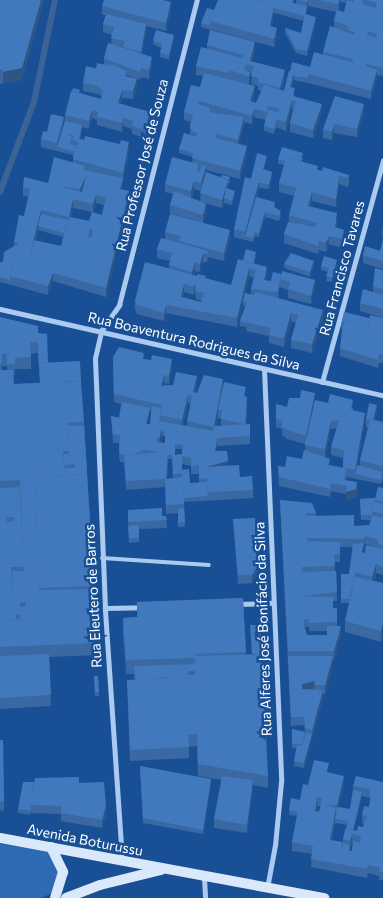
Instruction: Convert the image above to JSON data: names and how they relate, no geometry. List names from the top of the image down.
{
  "streets": {
    "main road": ["Avenida Boturussu"],
    "street": [
      "Rua Professor José de Souza",
      "Rua Francisco Tavares",
      "Rua Boaventura Rodrigues da Silva",
      "Rua Eleutero de Barros",
      "Rua Alferes José Bonifácio da Silva"
    ]
  },
  "crossings": [
    ["Rua Professor José de Souza", "Rua Boaventura Rodrigues da Silva"],
    ["Rua Professor José de Souza", "Rua Eleutero de Barros"],
    ["Rua Francisco Tavares", "Rua Boaventura Rodrigues da Silva"],
    ["Rua Boaventura Rodrigues da Silva", "Rua Eleutero de Barros"],
    ["Rua Boaventura Rodrigues da Silva", "Rua Alferes José Bonifácio da Silva"],
    ["Rua Eleutero de Barros", "Avenida Boturussu"],
    ["Rua Alferes José Bonifácio da Silva", "Avenida Boturussu"]
  ]
}
